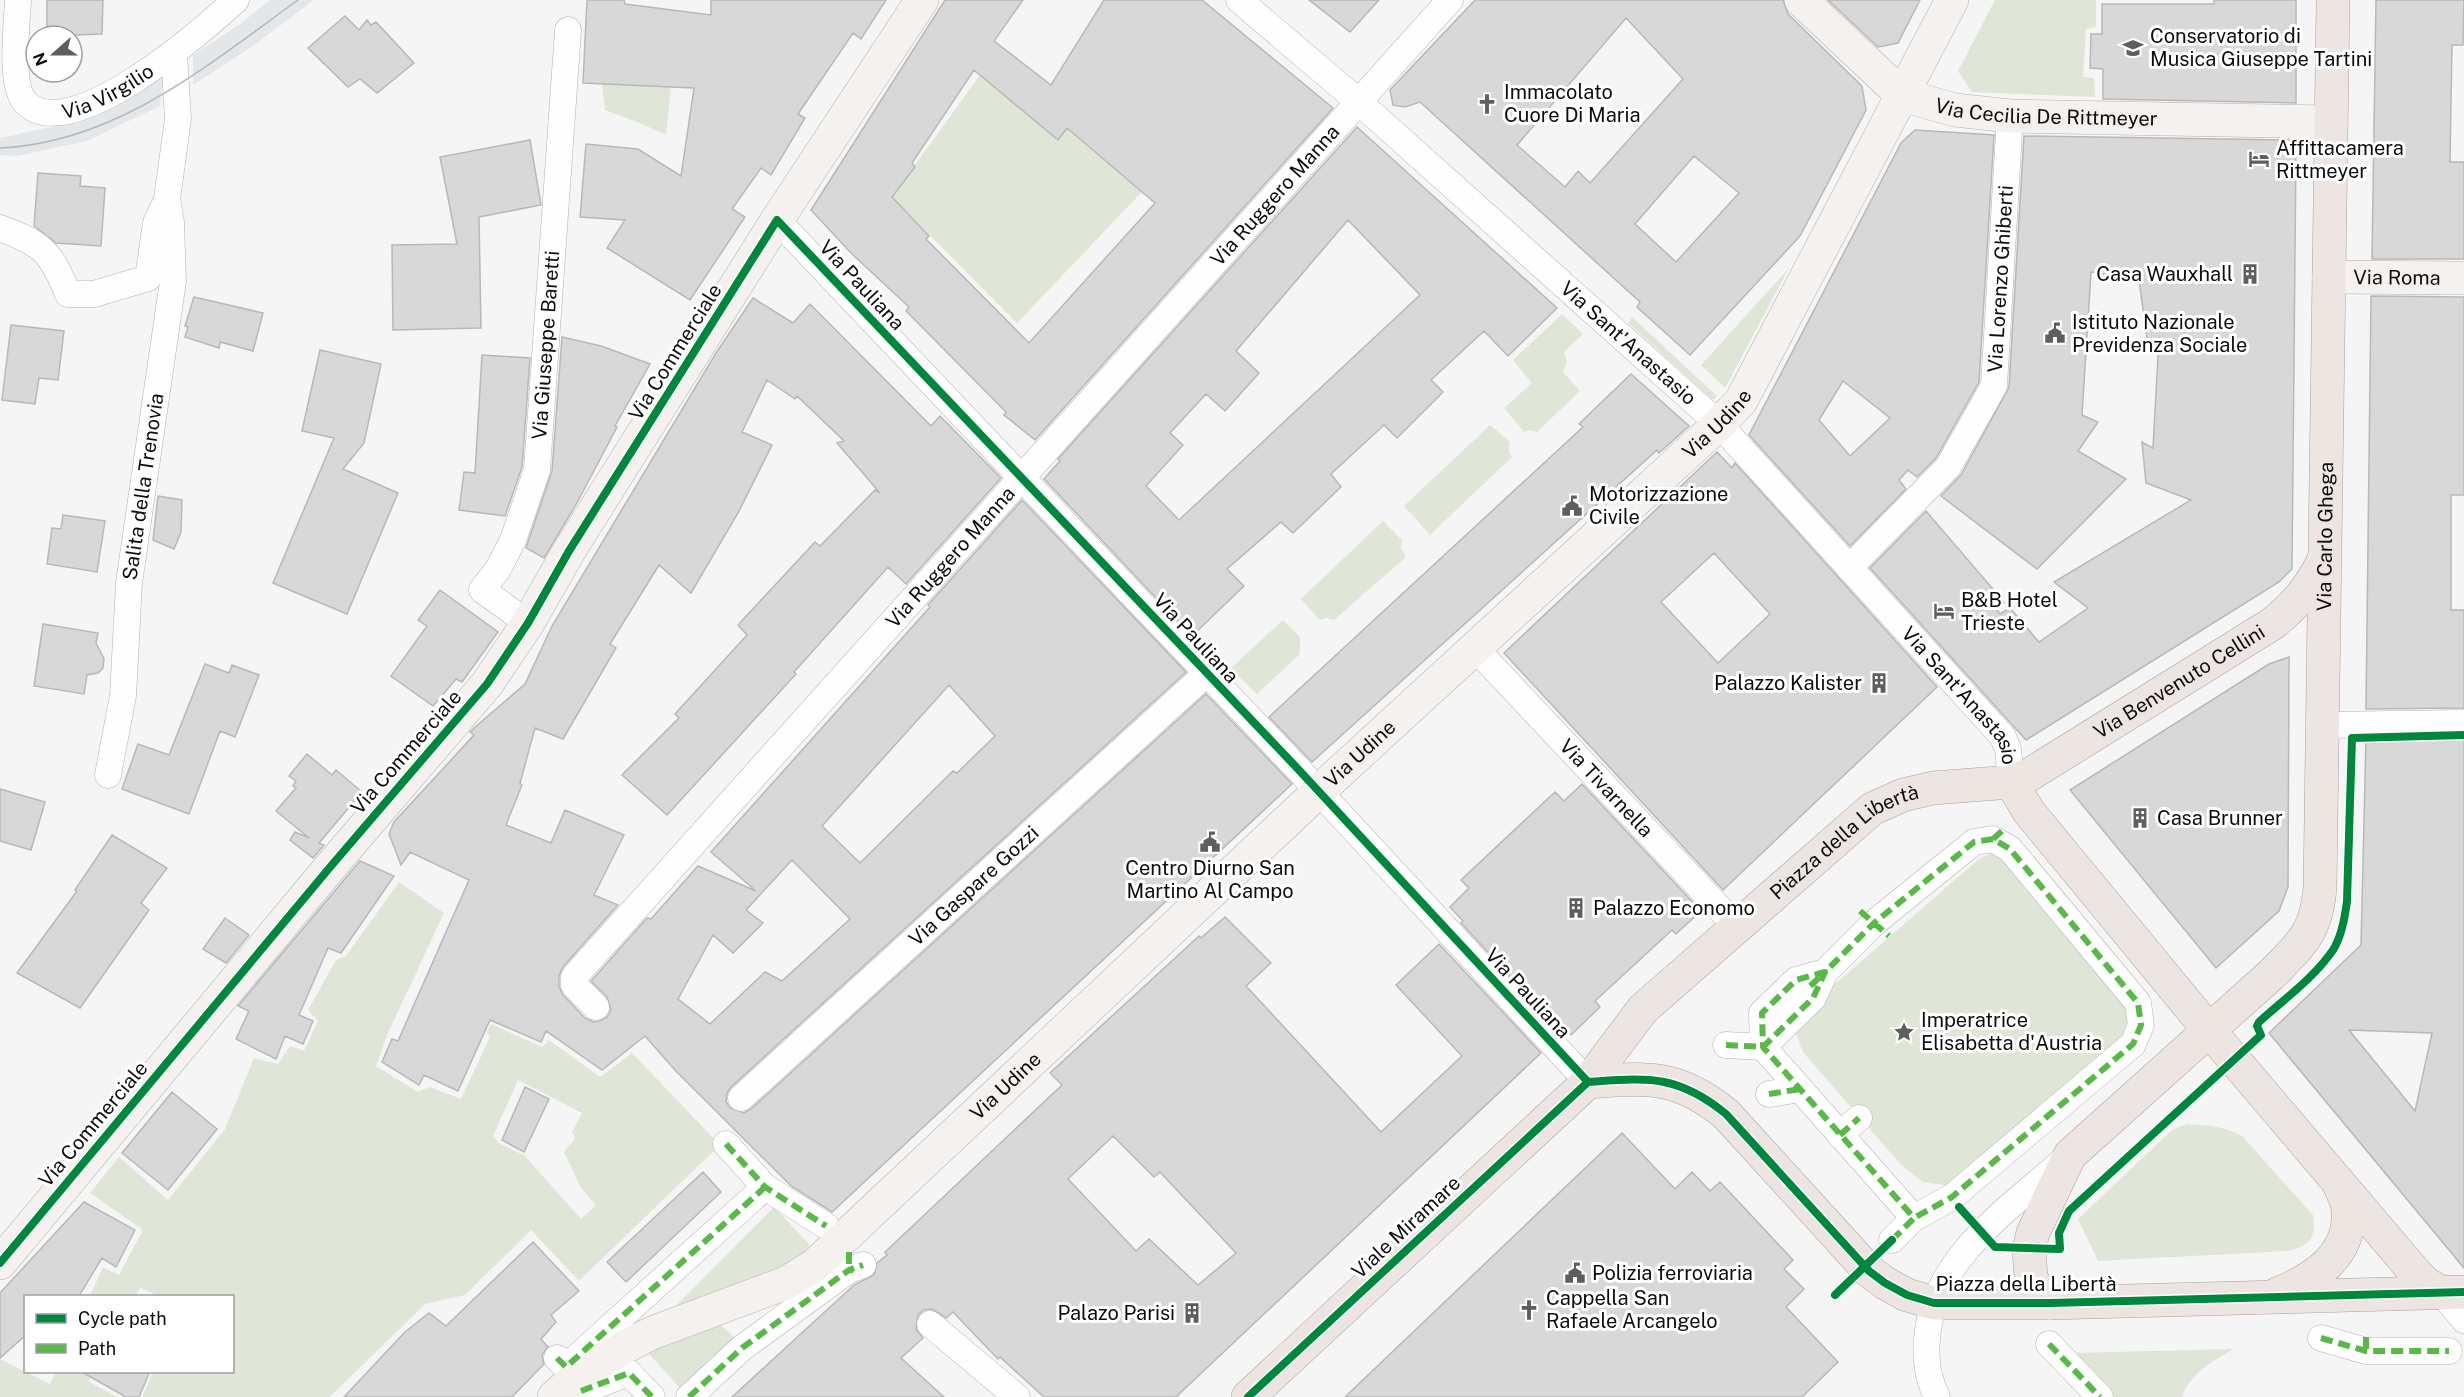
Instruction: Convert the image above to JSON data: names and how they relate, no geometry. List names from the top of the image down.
{
  "streets": {
    "main road": [
      "Via Cecilia De Rittmeyer",
      "Via Roma",
      "Via Commerciale",
      "Via Udine",
      "Via Carlo Ghega",
      "Via Benvenuto Cellini",
      "Piazza della Libertà",
      "Viale Miramare"
    ],
    "street": [
      "Via Virgilio",
      "Via Ruggero Manna",
      "Via Lorenzo Ghiberti",
      "Via Pauliana",
      "Via Sant'Anastasio",
      "Via Giuseppe Baretti",
      "Salita della Trenovia",
      "Via Tivarnella",
      "Via Gaspare Gozzi"
    ]
  },
  "crossings": [
    ["Via Virgilio", "Salita della Trenovia"],
    ["Via Cecilia De Rittmeyer", "Via Lorenzo Ghiberti"],
    ["Via Cecilia De Rittmeyer", "Via Udine"],
    ["Via Cecilia De Rittmeyer", "Via Carlo Ghega"],
    ["Via Ruggero Manna", "Via Pauliana"],
    ["Via Ruggero Manna", "Via Sant'Anastasio"],
    ["Via Lorenzo Ghiberti", "Via Sant'Anastasio"],
    ["Via Roma", "Via Carlo Ghega"],
    ["Via Pauliana", "Via Commerciale"],
    ["Via Pauliana", "Via Udine"],
    ["Via Pauliana", "Piazza della Libertà"],
    ["Via Pauliana", "Via Gaspare Gozzi"],
    ["Via Pauliana", "Viale Miramare"],
    ["Via Sant'Anastasio", "Via Udine"],
    ["Via Sant'Anastasio", "Via Benvenuto Cellini"],
    ["Via Sant'Anastasio", "Piazza della Libertà"],
    ["Via Giuseppe Baretti", "Via Commerciale"],
    ["Via Udine", "Via Tivarnella"],
    ["Via Carlo Ghega", "Via Benvenuto Cellini"],
    ["Via Carlo Ghega", "Piazza della Libertà"],
    ["Via Benvenuto Cellini", "Piazza della Libertà"],
    ["Via Tivarnella", "Piazza della Libertà"],
    ["Piazza della Libertà", "Viale Miramare"]
  ],
  "places": {
    "school or university": ["Conservatorio di Musica Giuseppe Tartini"],
    "church": ["Immacolato Cuore Di Maria", "Cappella San Rafaele Arcangelo"],
    "hotel": ["Affittacamera Rittmeyer", "B&B Hotel Trieste"],
    "building": [
      "Casa Wauxhall",
      "Palazzo Kalister",
      "Casa Brunner",
      "Palazzo Economo",
      "Palazo Parisi"
    ],
    "public building": [
      "Istituto Nazionale Previdenza Sociale",
      "Motorizzazione Civile",
      "Centro Diurno San Martino Al Campo",
      "Polizia ferroviaria"
    ],
    "place": ["Imperatrice Elisabetta d'Austria"]
  },
  "legend": ["Cycle path", "Path"],
  "north": "left"
}
